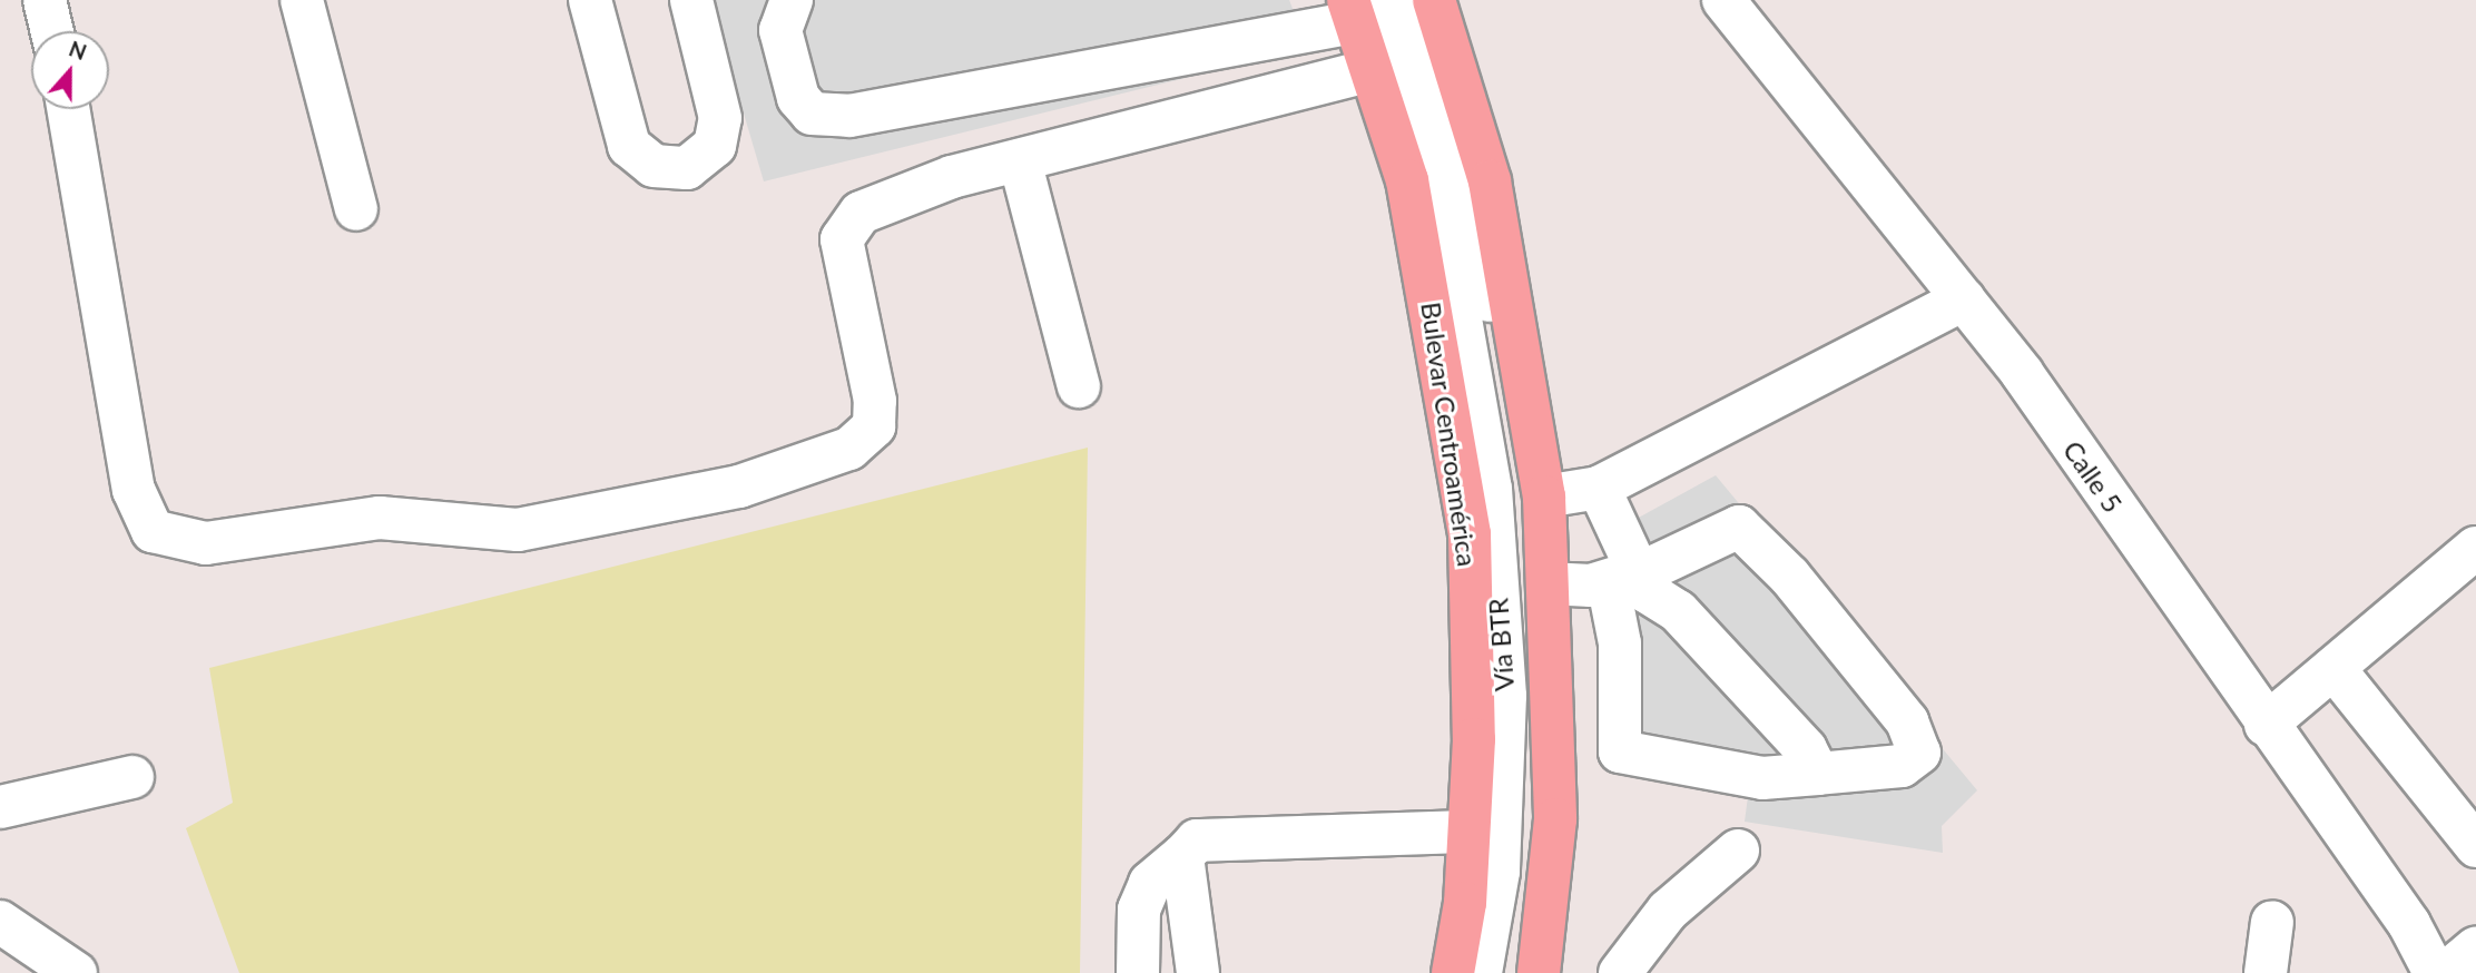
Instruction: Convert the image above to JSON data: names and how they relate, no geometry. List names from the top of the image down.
{
  "streets": {
    "main road": ["Bulevar Centroamérica"],
    "street": ["Calle 5", "Vía BTR"]
  },
  "crossings": [
    ["Bulevar Centroamérica", "Vía BTR"]
  ],
  "north": "top"
}
